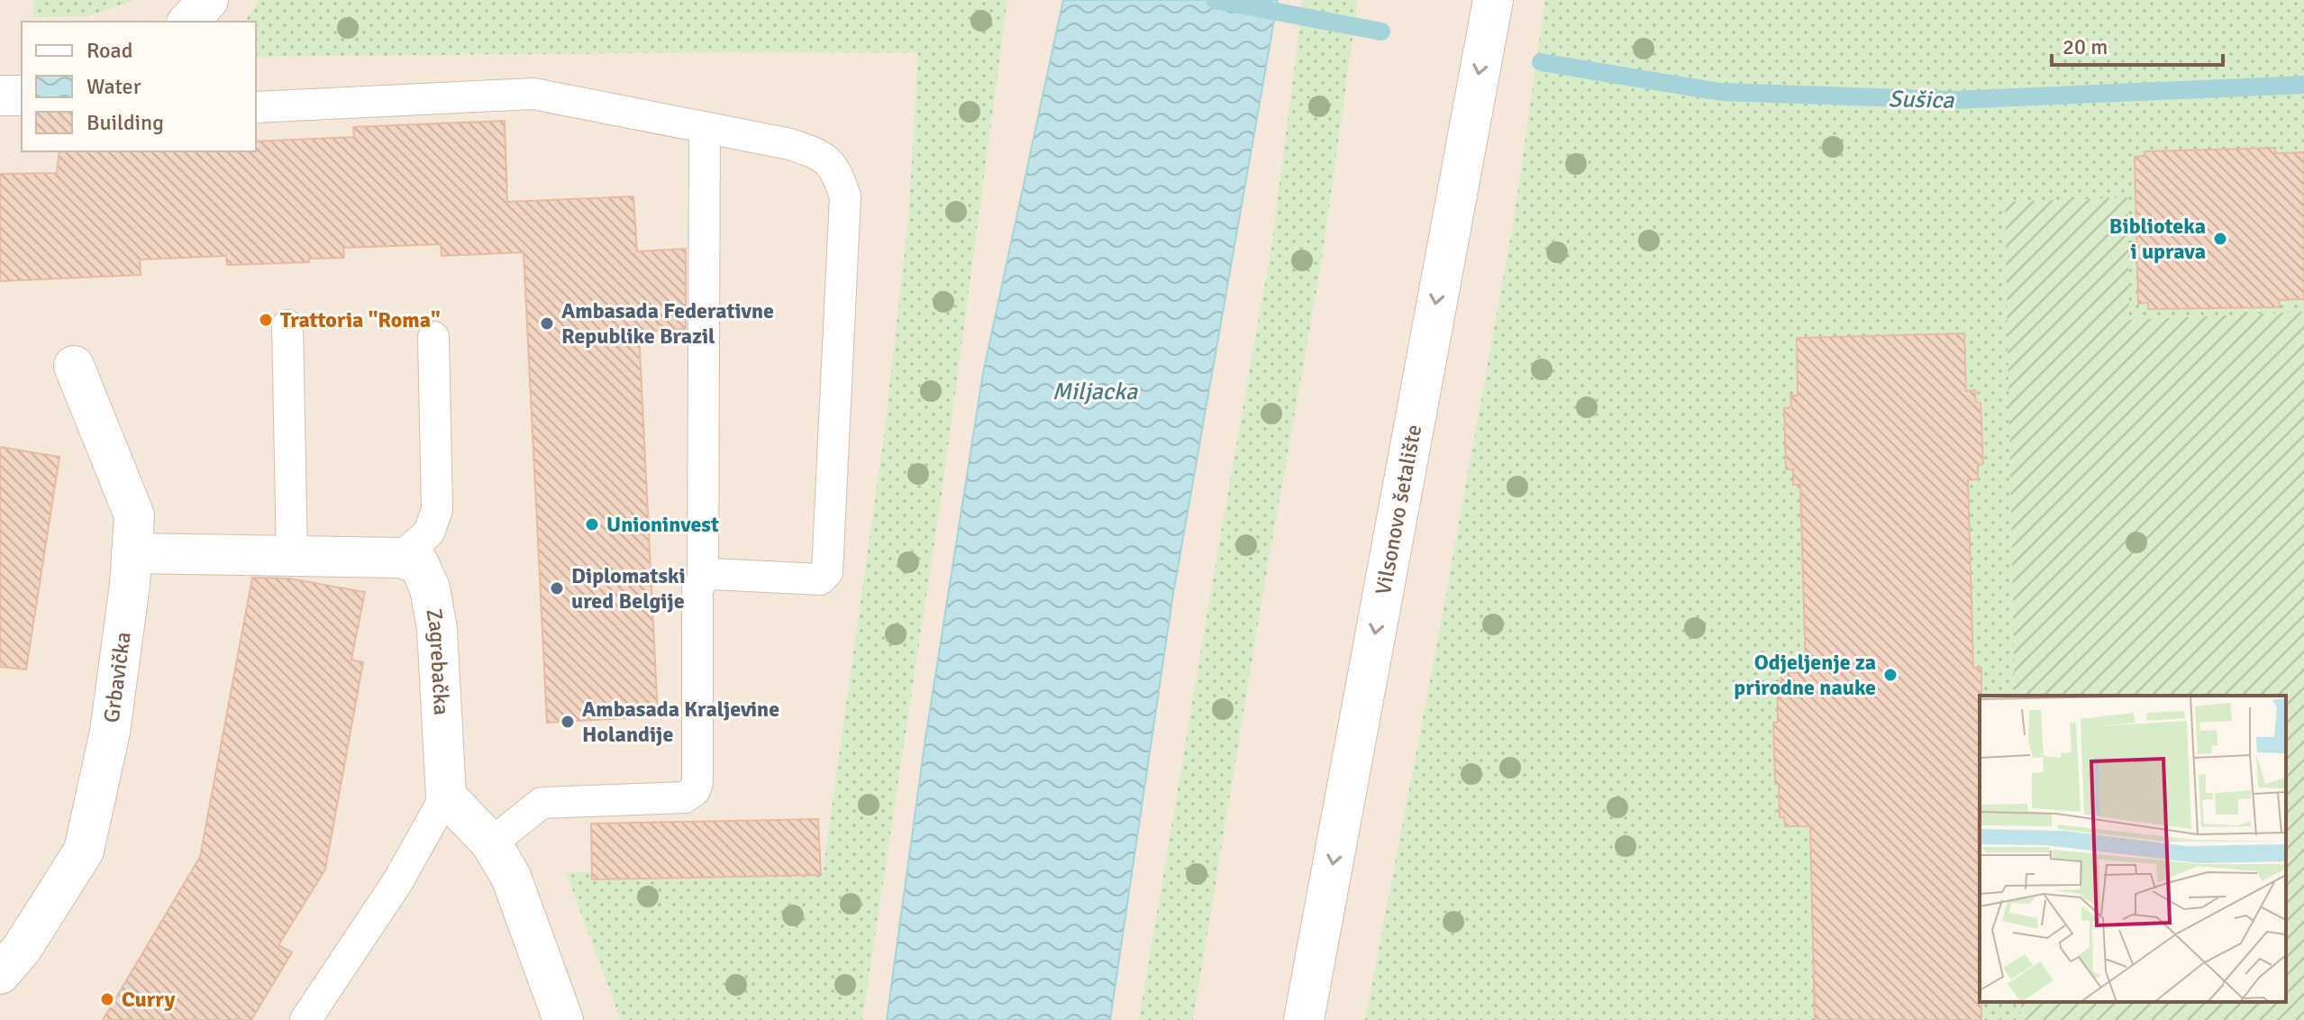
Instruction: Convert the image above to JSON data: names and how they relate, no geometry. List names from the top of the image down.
{
  "streets": {
    "street": ["Vilsonovo šetalište", "Zagrebačka", "Grbavička"]
  },
  "one_way": ["Vilsonovo šetalište"],
  "water": ["Sušica", "Miljacka"],
  "places": [
    "Biblioteka i uprava",
    "Trattoria \"Roma\"",
    "Ambasada Federativne Republike Brazil",
    "Unioninvest",
    "Diplomatski ured Belgije",
    "Odjeljenje za prirodne nauke",
    "Ambasada Kraljevine Holandije",
    "Curry"
  ],
  "legend": ["Road", "Water", "Building"],
  "scale_bar": "20 m"
}
